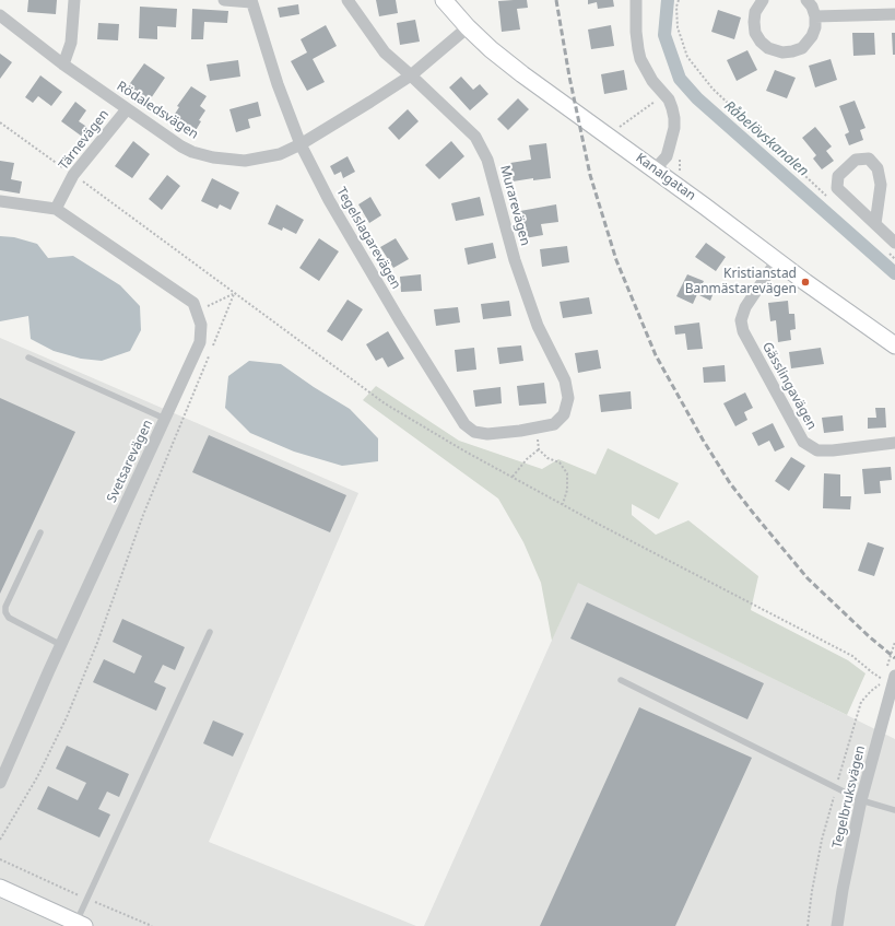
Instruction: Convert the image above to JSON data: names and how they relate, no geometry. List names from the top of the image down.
{
  "streets": {
    "street": [
      "Rödaledsvägen",
      "Tärnevägen",
      "Kanalgatan",
      "Murarevägen",
      "Tegelslagarevägen",
      "Gässlingavägen",
      "Svetsarevägen",
      "Tegelbruksvägen"
    ]
  },
  "crossings": [
    ["Rödaledsvägen", "Tärnevägen"],
    ["Rödaledsvägen", "Kanalgatan"],
    ["Rödaledsvägen", "Murarevägen"],
    ["Rödaledsvägen", "Tegelslagarevägen"],
    ["Kanalgatan", "Gässlingavägen"],
    ["Murarevägen", "Tegelslagarevägen"]
  ],
  "water": ["Råbelövskanalen"],
  "places": ["Kristianstad Banmästarevägen"]
}
